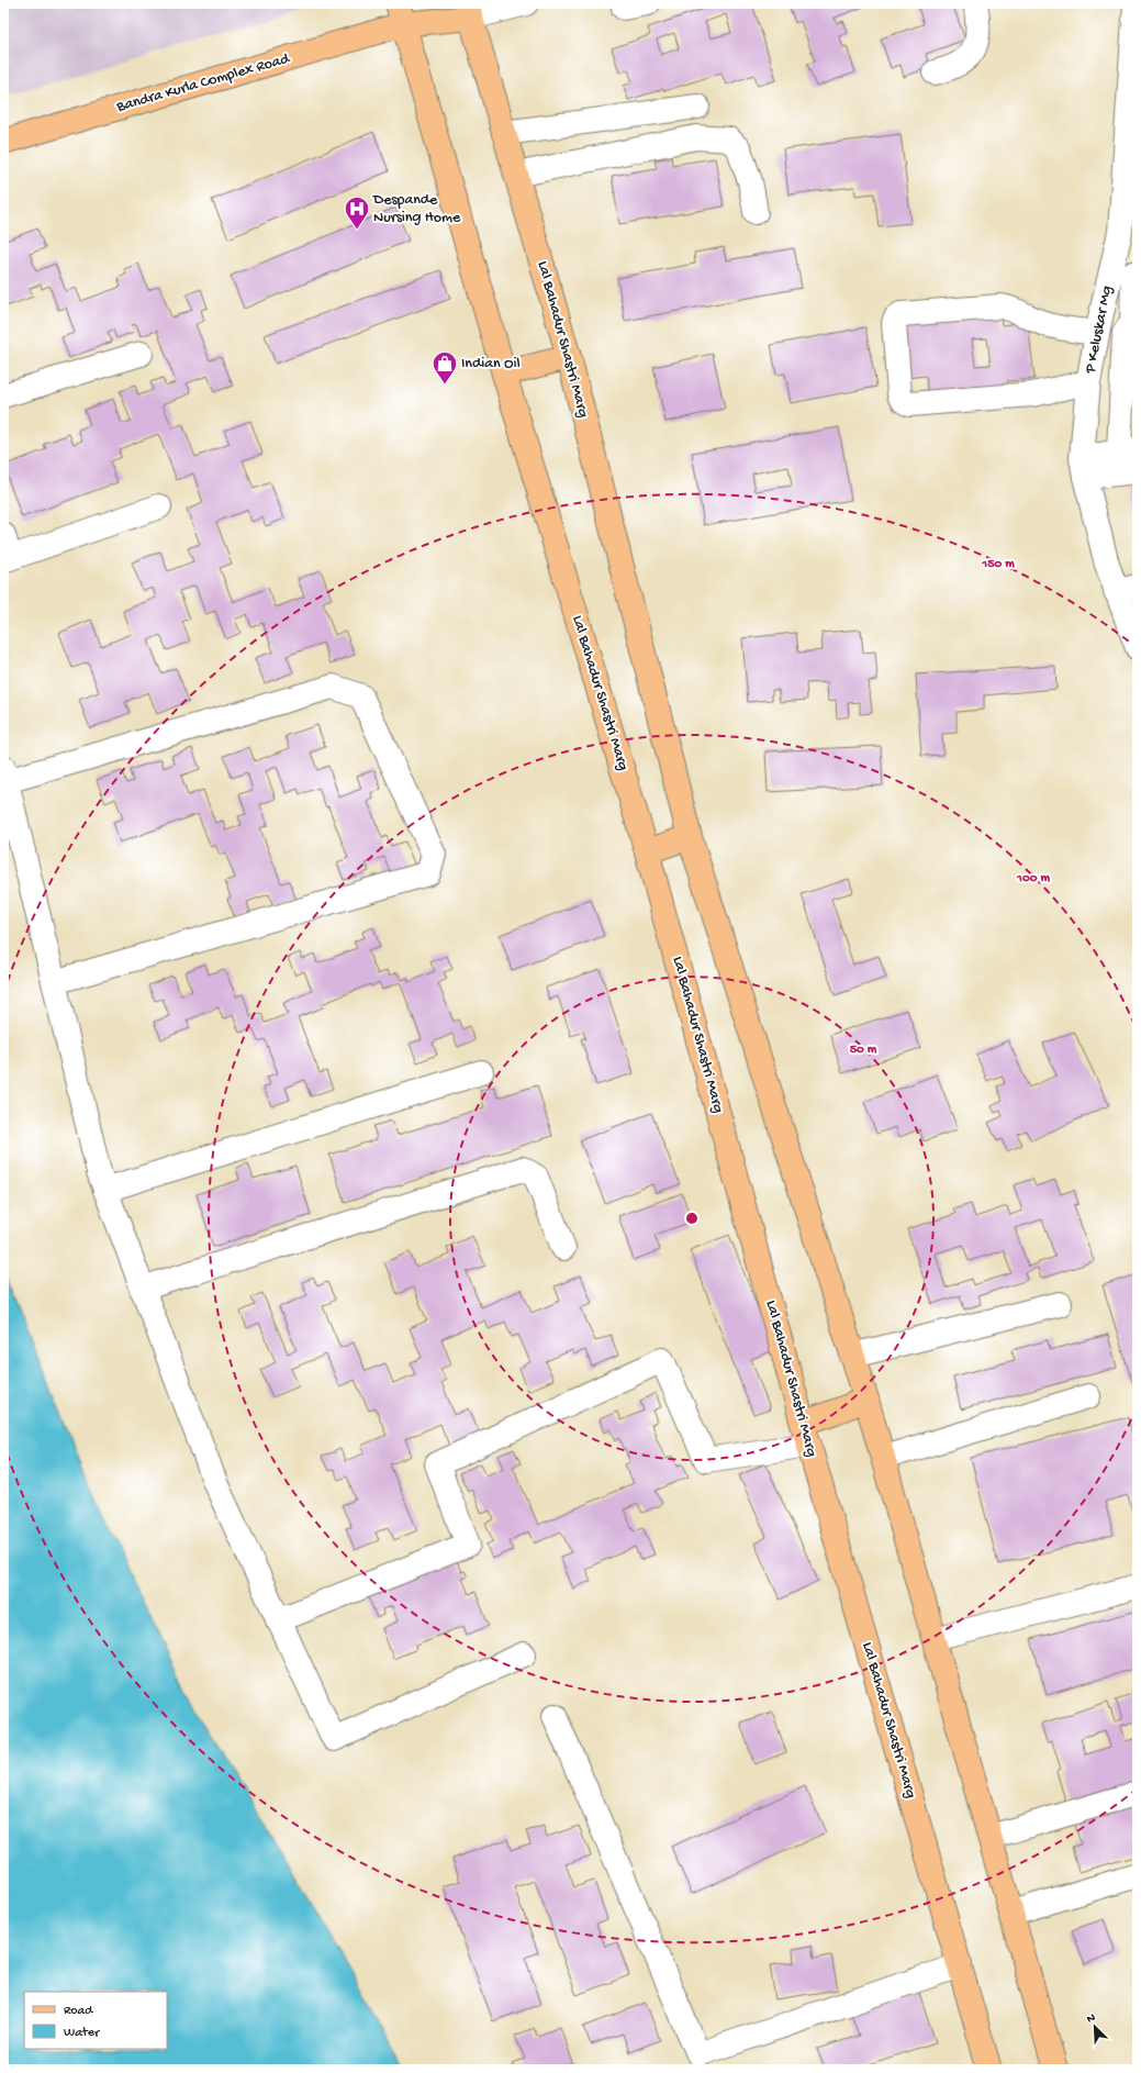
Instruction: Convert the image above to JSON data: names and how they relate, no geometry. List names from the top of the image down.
{
  "streets": {
    "main road": ["Bandra Kurla Complex Road", "Lal Bahadur Shastri Marg"],
    "street": ["P Keluskar Mg"]
  },
  "crossings": [
    ["Bandra Kurla Complex Road", "Lal Bahadur Shastri Marg"]
  ],
  "places": {
    "hospital": ["Despande Nursing Home"],
    "shop": ["Indian Oil"]
  },
  "legend": ["Road", "Water"],
  "north": "top left",
  "rings": ["150 m", "100 m", "50 m"]
}
